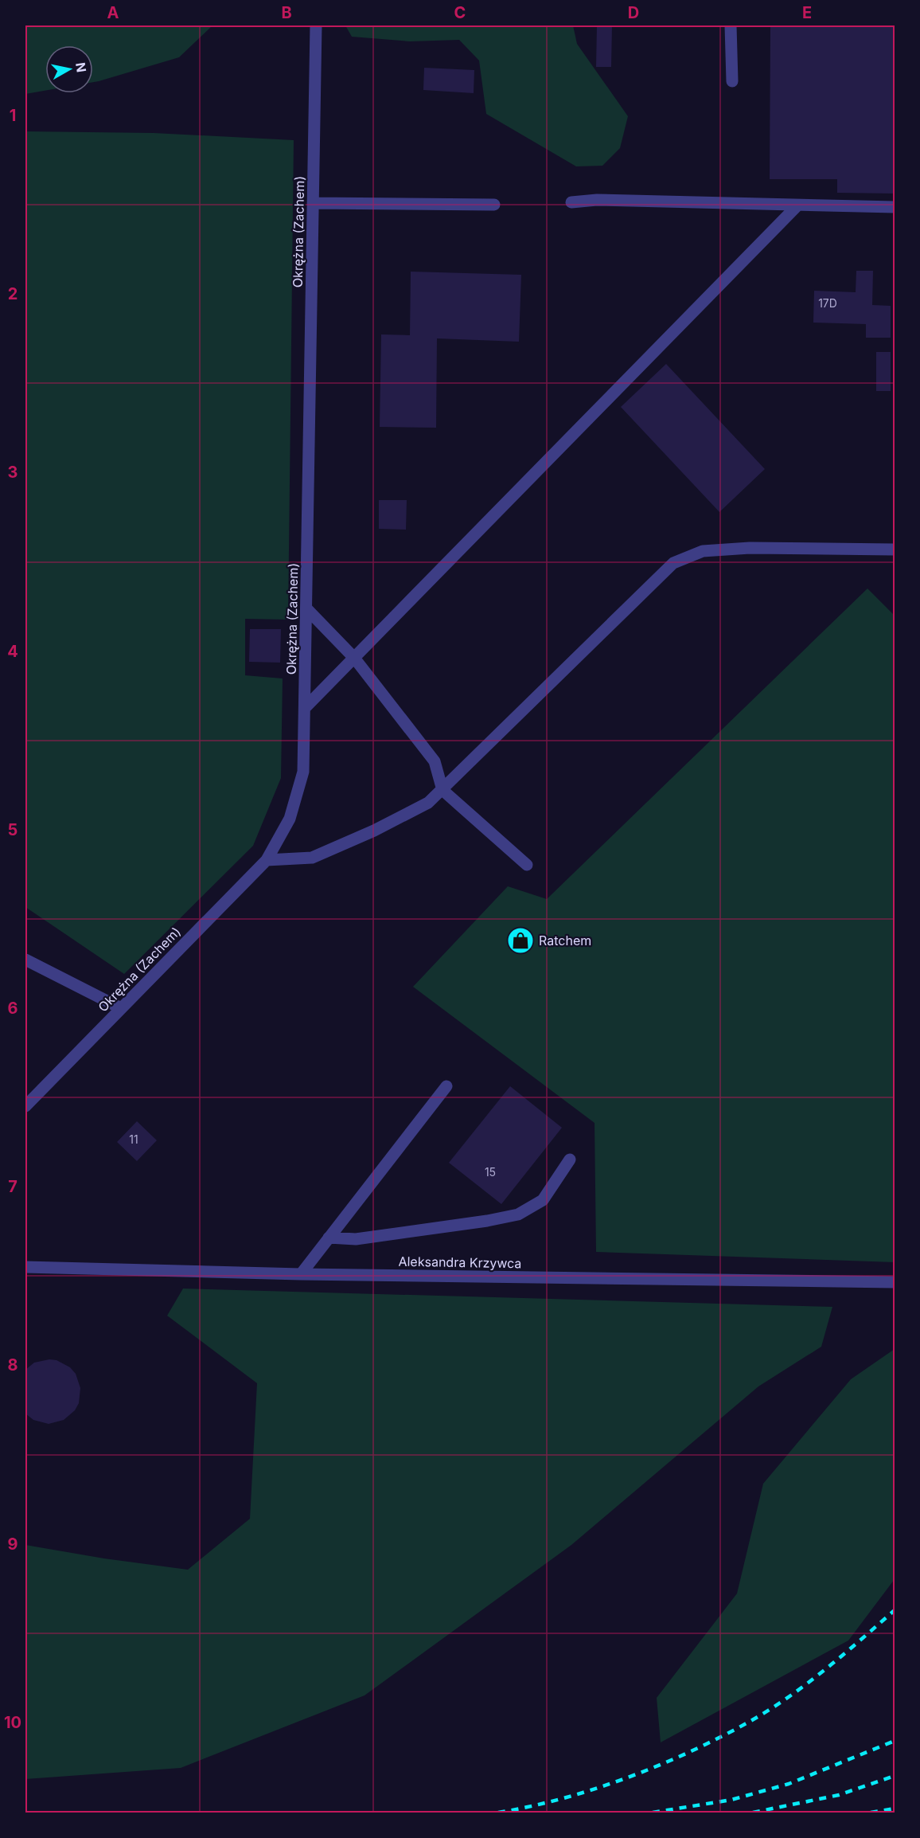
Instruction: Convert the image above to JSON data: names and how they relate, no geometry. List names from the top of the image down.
{
  "streets": {
    "street": ["Okrężna (Zachem)", "Aleksandra Krzywca"]
  },
  "places": {
    "shop": ["Ratchem"]
  },
  "house_numbers": ["17D", "11", "15"],
  "north": "right",
  "grid": {
    "columns": [
      "A",
      "B",
      "C",
      "D",
      "E"
    ],
    "rows": [
      "1",
      "2",
      "3",
      "4",
      "5",
      "6",
      "7",
      "8",
      "9",
      "10"
    ]
  }
}
